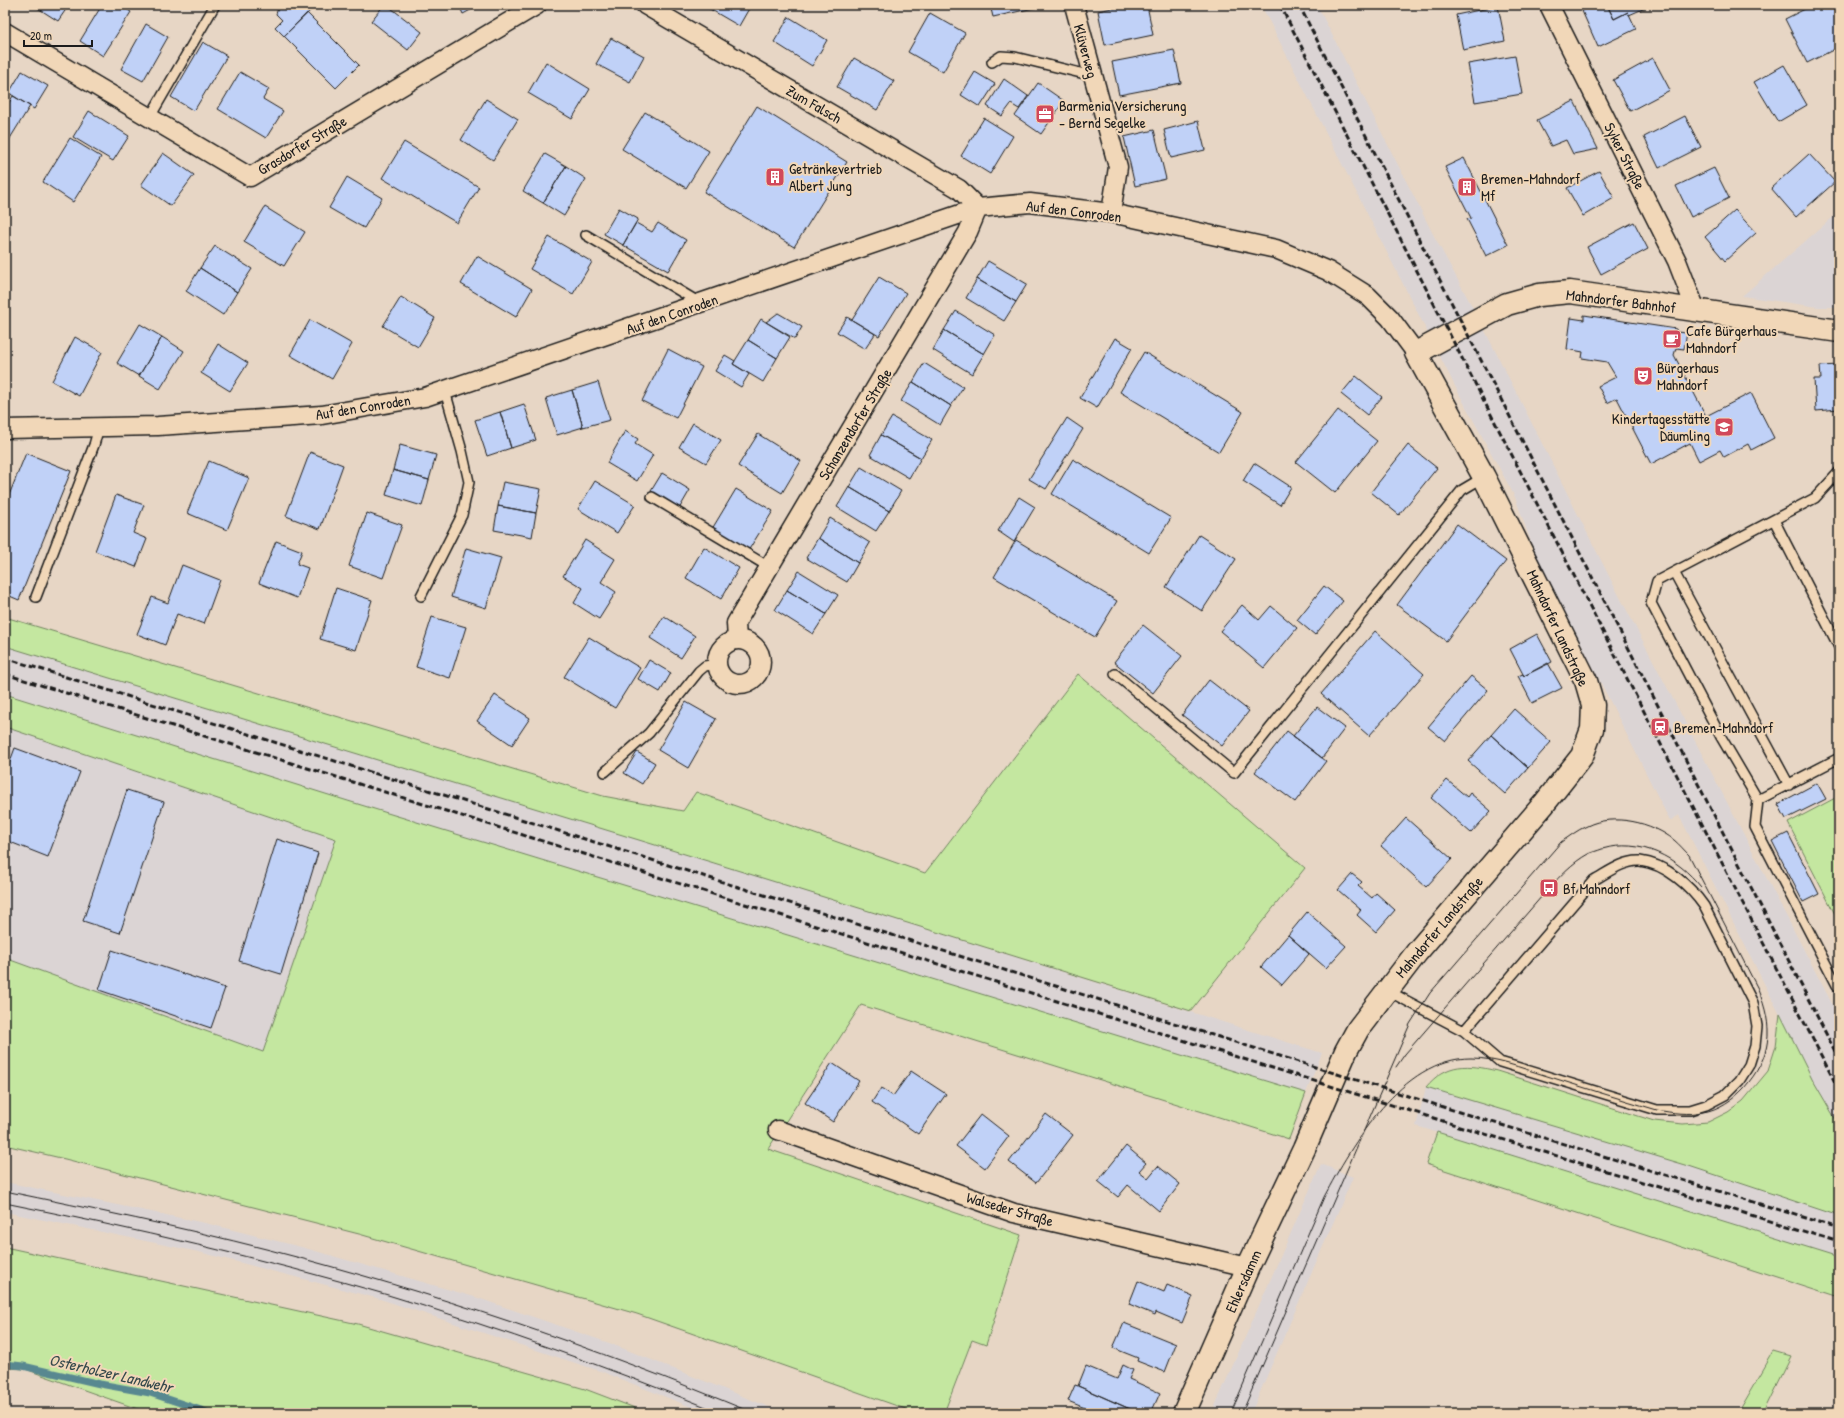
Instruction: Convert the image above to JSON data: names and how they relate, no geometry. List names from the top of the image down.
{
  "streets": {
    "street": [
      "Klüverweg",
      "Zum Falsch",
      "Grasdorfer Straße",
      "Syker Straße",
      "Auf den Conroden",
      "Mahndorfer Bahnhof",
      "Schanzendorfer Straße",
      "Mahndorfer Landstraße",
      "Walseder Straße",
      "Ehlersdamm"
    ]
  },
  "crossings": [
    ["Klüverweg", "Auf den Conroden"],
    ["Zum Falsch", "Auf den Conroden"],
    ["Zum Falsch", "Schanzendorfer Straße"],
    ["Syker Straße", "Mahndorfer Bahnhof"],
    ["Auf den Conroden", "Schanzendorfer Straße"],
    ["Auf den Conroden", "Mahndorfer Landstraße"],
    ["Mahndorfer Bahnhof", "Mahndorfer Landstraße"],
    ["Mahndorfer Landstraße", "Ehlersdamm"],
    ["Walseder Straße", "Ehlersdamm"]
  ],
  "water": ["Osterholzer Landwehr"],
  "places": {
    "office": ["Barmenia Versicherung - Bernd Segelke"],
    "building": ["Getränkevertrieb Albert Jung", "Bremen-Mahndorf Mf"],
    "cafe": ["Cafe Bürgerhaus Mahndorf"],
    "theatre": ["Bürgerhaus Mahndorf"],
    "school or university": ["Kindertagesstätte Däumling"],
    "station": ["Bremen-Mahndorf"],
    "bus stop": ["Bf Mahndorf"]
  },
  "scale_bar": "20 m"
}
